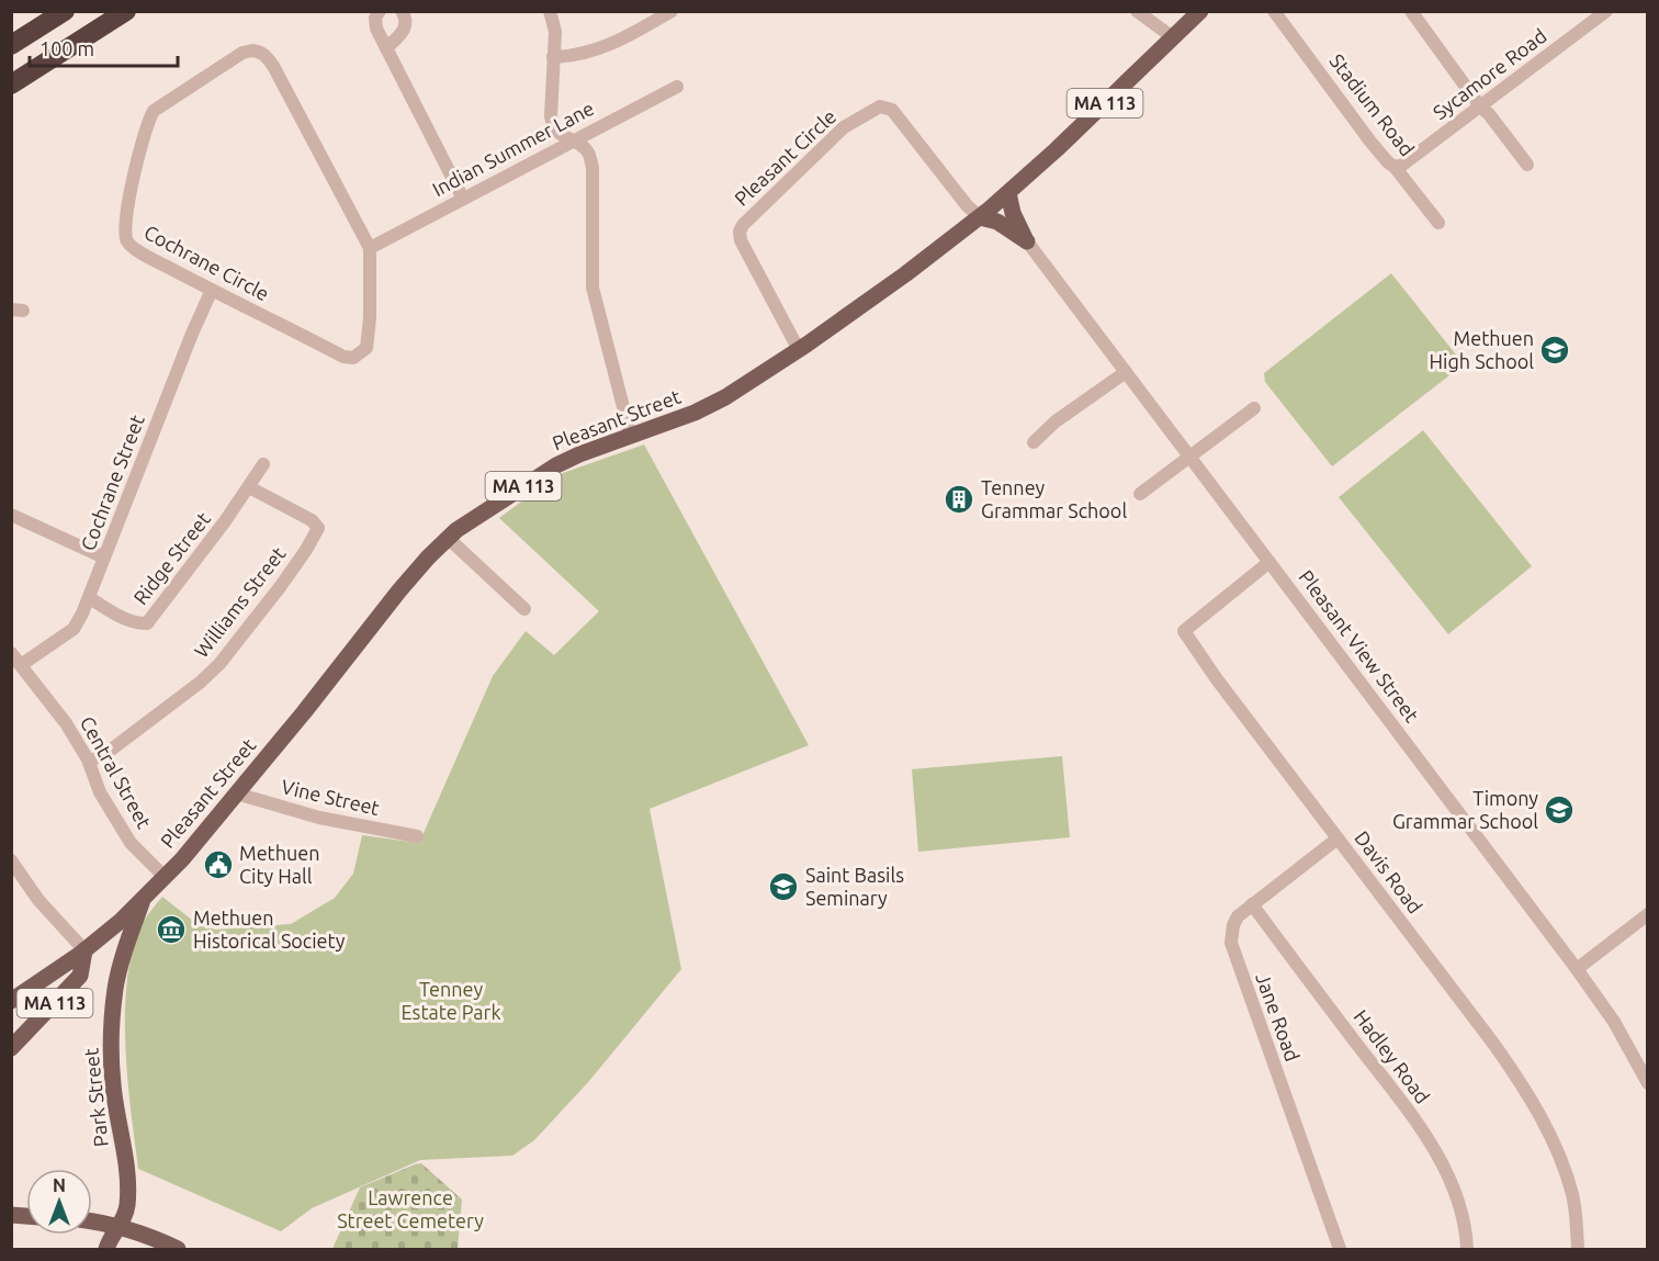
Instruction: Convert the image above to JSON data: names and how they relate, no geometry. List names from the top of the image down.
{
  "streets": {
    "main road": ["MA 113", "Pleasant Street", "Park Street"],
    "street": [
      "Sycamore Road",
      "Stadium Road",
      "Indian Summer Lane",
      "Pleasant Circle",
      "Cochrane Circle",
      "Cochrane Street",
      "Ridge Street",
      "Williams Street",
      "Pleasant View Street",
      "Central Street",
      "Vine Street",
      "Davis Road",
      "Jane Road",
      "Hadley Road"
    ]
  },
  "crossings": [
    ["Sycamore Road", "Stadium Road"],
    ["MA 113", "Pleasant Street"],
    ["Indian Summer Lane", "Cochrane Circle"],
    ["Pleasant Circle", "Pleasant Street"],
    ["Cochrane Circle", "Cochrane Street"],
    ["Pleasant Street", "Central Street"],
    ["Pleasant Street", "Vine Street"],
    ["Pleasant Street", "Park Street"],
    ["Cochrane Street", "Ridge Street"],
    ["Cochrane Street", "Central Street"],
    ["Ridge Street", "Williams Street"],
    ["Williams Street", "Central Street"],
    ["Pleasant View Street", "Davis Road"],
    ["Davis Road", "Jane Road"],
    ["Jane Road", "Hadley Road"]
  ],
  "parks": ["Tenney Estate Park", "Lawrence Street Cemetery"],
  "places": {
    "school or university": ["Methuen High School", "Timony Grammar School", "Saint Basils Seminary"],
    "building": ["Tenney Grammar School"],
    "public building": ["Methuen City Hall"],
    "museum": ["Methuen Historical Society"]
  },
  "scale_bar": "100 m",
  "north": "top"
}
